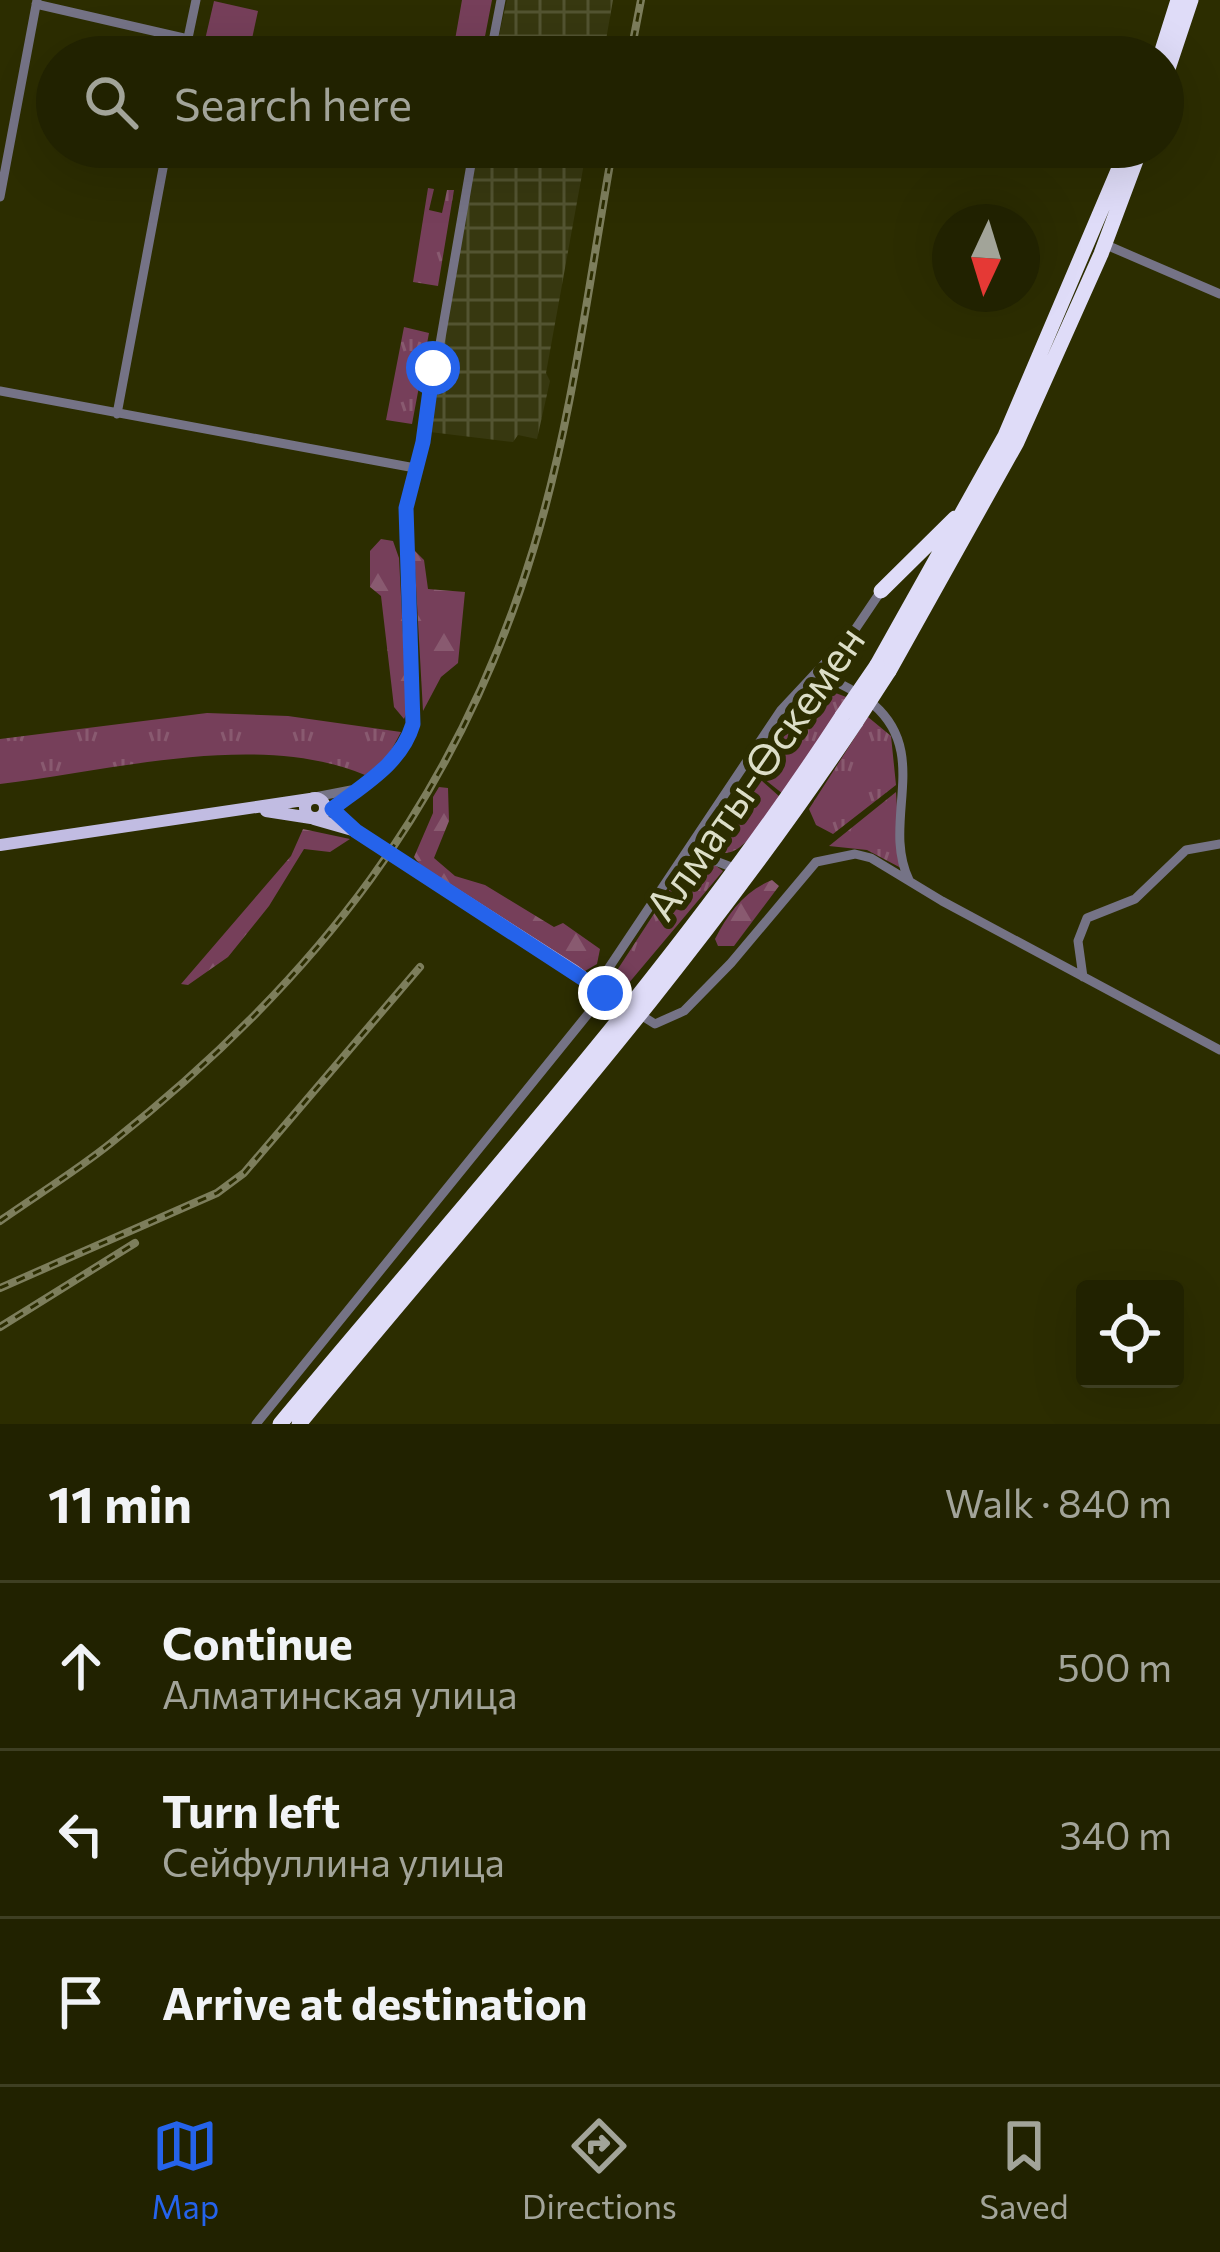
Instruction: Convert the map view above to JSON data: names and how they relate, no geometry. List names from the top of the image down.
{
  "streets": {
    "highway": ["Алматы-Өскемен"]
  },
  "north": "bottom",
  "page": {
    "search": "Search here",
    "heading": ["11 min", "Walk · 840 m"],
    "list": [
      ["Continue", "Алматинская улица", "500 m"],
      ["Turn left", "Сейфуллина улица", "340 m"],
      "Arrive at destination"
    ],
    "nav": ["Map", "Directions", "Saved"]
  }
}
